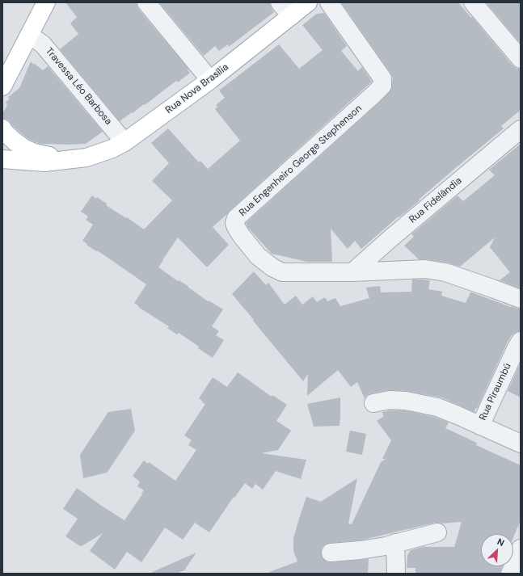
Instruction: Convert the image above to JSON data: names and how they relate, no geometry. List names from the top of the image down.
{
  "streets": {
    "main road": ["Rua Nova Brasília"],
    "street": [
      "Travessa Léo Barbosa",
      "Rua Engenheiro George Stephenson",
      "Rua Fidelândia",
      "Rua Piraumbú"
    ]
  },
  "crossings": [
    ["Travessa Léo Barbosa", "Rua Nova Brasília"],
    ["Rua Engenheiro George Stephenson", "Rua Fidelândia"]
  ],
  "north": "top right"
}
